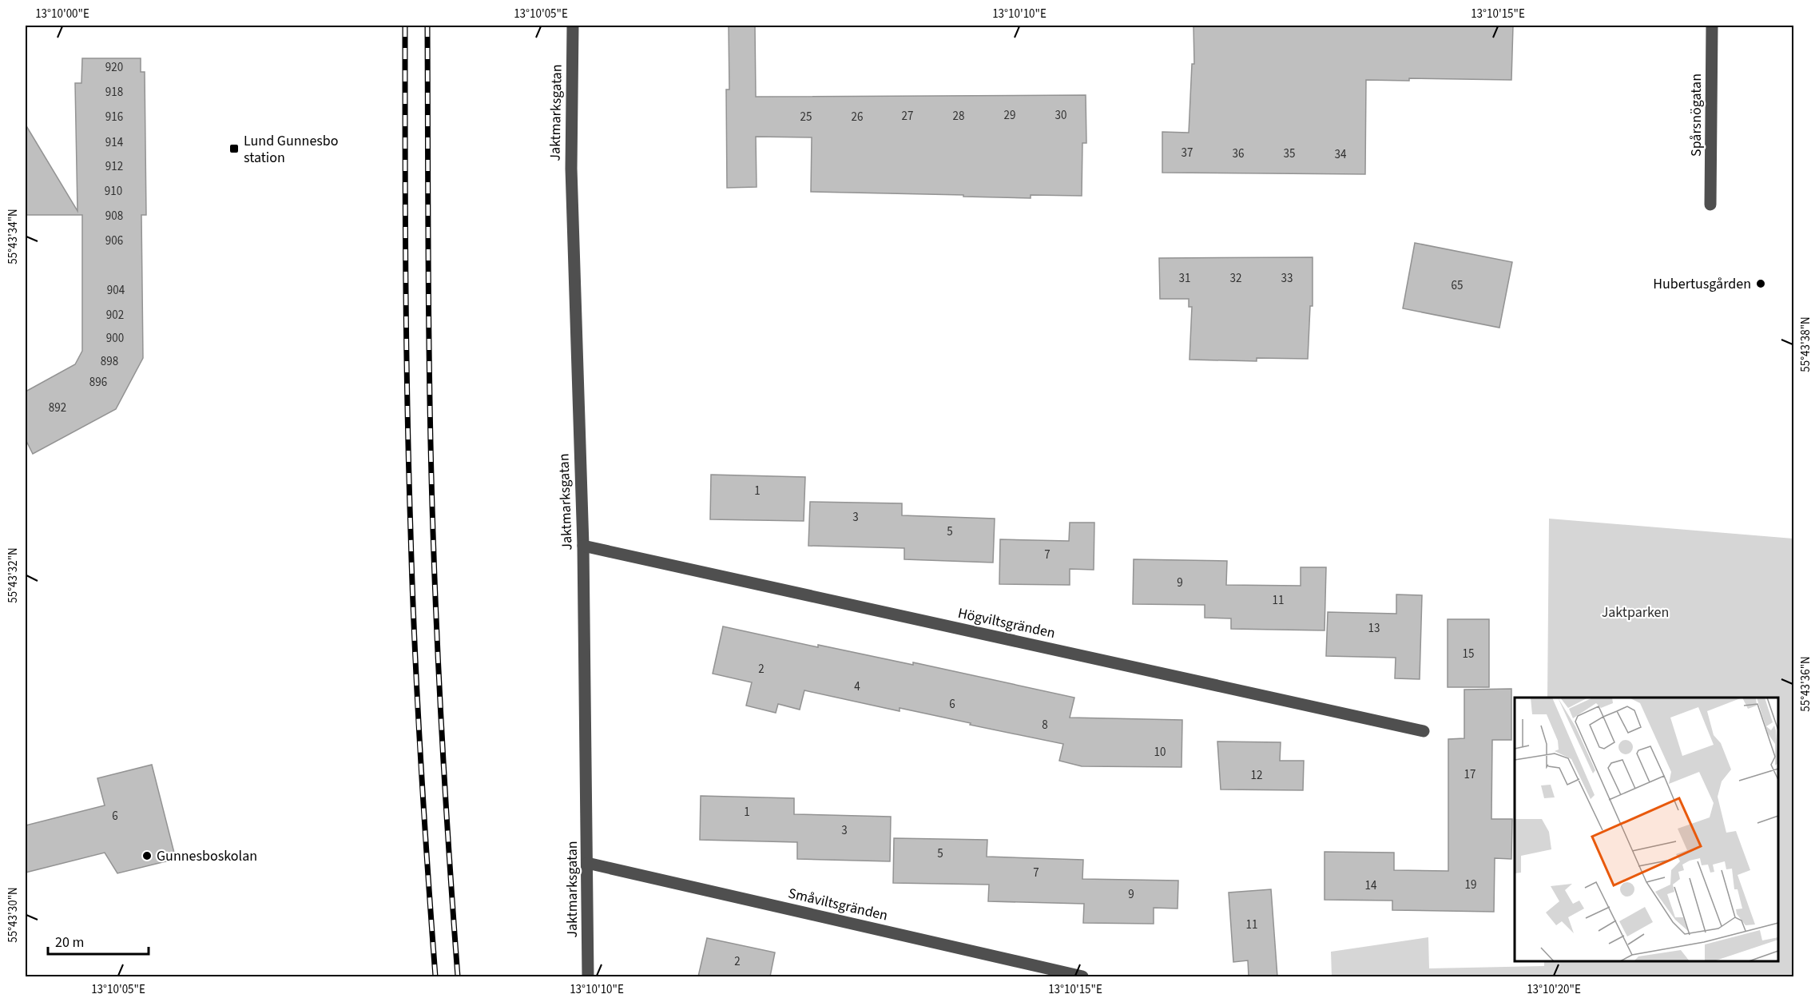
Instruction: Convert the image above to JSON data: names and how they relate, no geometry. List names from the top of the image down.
{
  "streets": {
    "street": [
      "Jaktmarksgatan",
      "Spårsnögatan",
      "Högviltsgränden",
      "Småviltsgränden"
    ]
  },
  "crossings": [
    ["Jaktmarksgatan", "Högviltsgränden"],
    ["Jaktmarksgatan", "Småviltsgränden"]
  ],
  "parks": ["Jaktparken"],
  "places": {
    "transit": ["Lund Gunnesbo station"],
    "other": ["Hubertusgården", "Gunnesboskolan"]
  },
  "house_numbers": [
    "920",
    "918",
    "29",
    "30",
    "27",
    "28",
    "916",
    "25",
    "26",
    "914",
    "37",
    "36",
    "35",
    "34",
    "912",
    "910",
    "908",
    "906",
    "31",
    "32",
    "33",
    "65",
    "904",
    "902",
    "900",
    "898",
    "896",
    "892",
    "1",
    "3",
    "5",
    "7",
    "9",
    "11",
    "13",
    "15",
    "2",
    "4",
    "6",
    "8",
    "10",
    "17",
    "12",
    "1",
    "6",
    "3",
    "5",
    "7",
    "19",
    "14",
    "9",
    "11",
    "2"
  ],
  "scale_bar": "20 m",
  "coordinates": [
    "13°10'00\"E",
    "13°10'05\"E",
    "13°10'10\"E",
    "13°10'15\"E",
    "55°43'34\"N",
    "55°43'38\"N",
    "55°43'32\"N",
    "55°43'36\"N",
    "55°43'30\"N",
    "13°10'20\"E"
  ]
}
